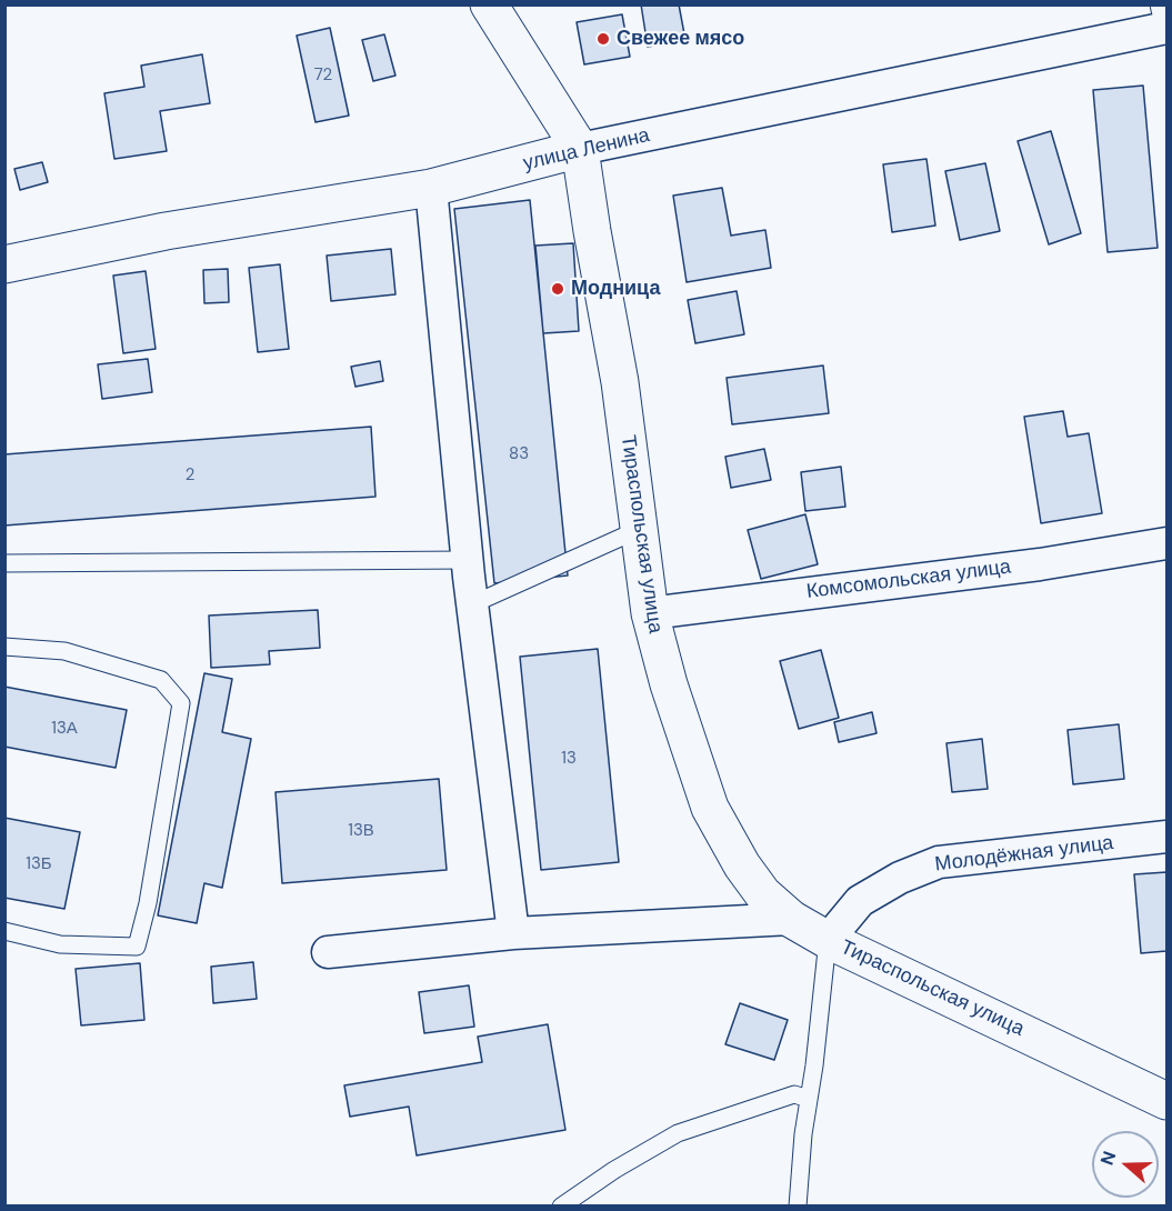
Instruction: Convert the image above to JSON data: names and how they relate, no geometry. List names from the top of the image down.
{
  "streets": {
    "street": [
      "улица Ленина",
      "Тираспольская улица",
      "Комсомольская улица",
      "Молодёжная улица"
    ]
  },
  "crossings": [
    ["улица Ленина", "Тираспольская улица"],
    ["Тираспольская улица", "Комсомольская улица"],
    ["Тираспольская улица", "Молодёжная улица"]
  ],
  "places": ["Свежее мясо", "Модница"],
  "house_numbers": [
    "72",
    "83",
    "2",
    "13А",
    "13",
    "13В",
    "13Б"
  ],
  "north": "left"
}
